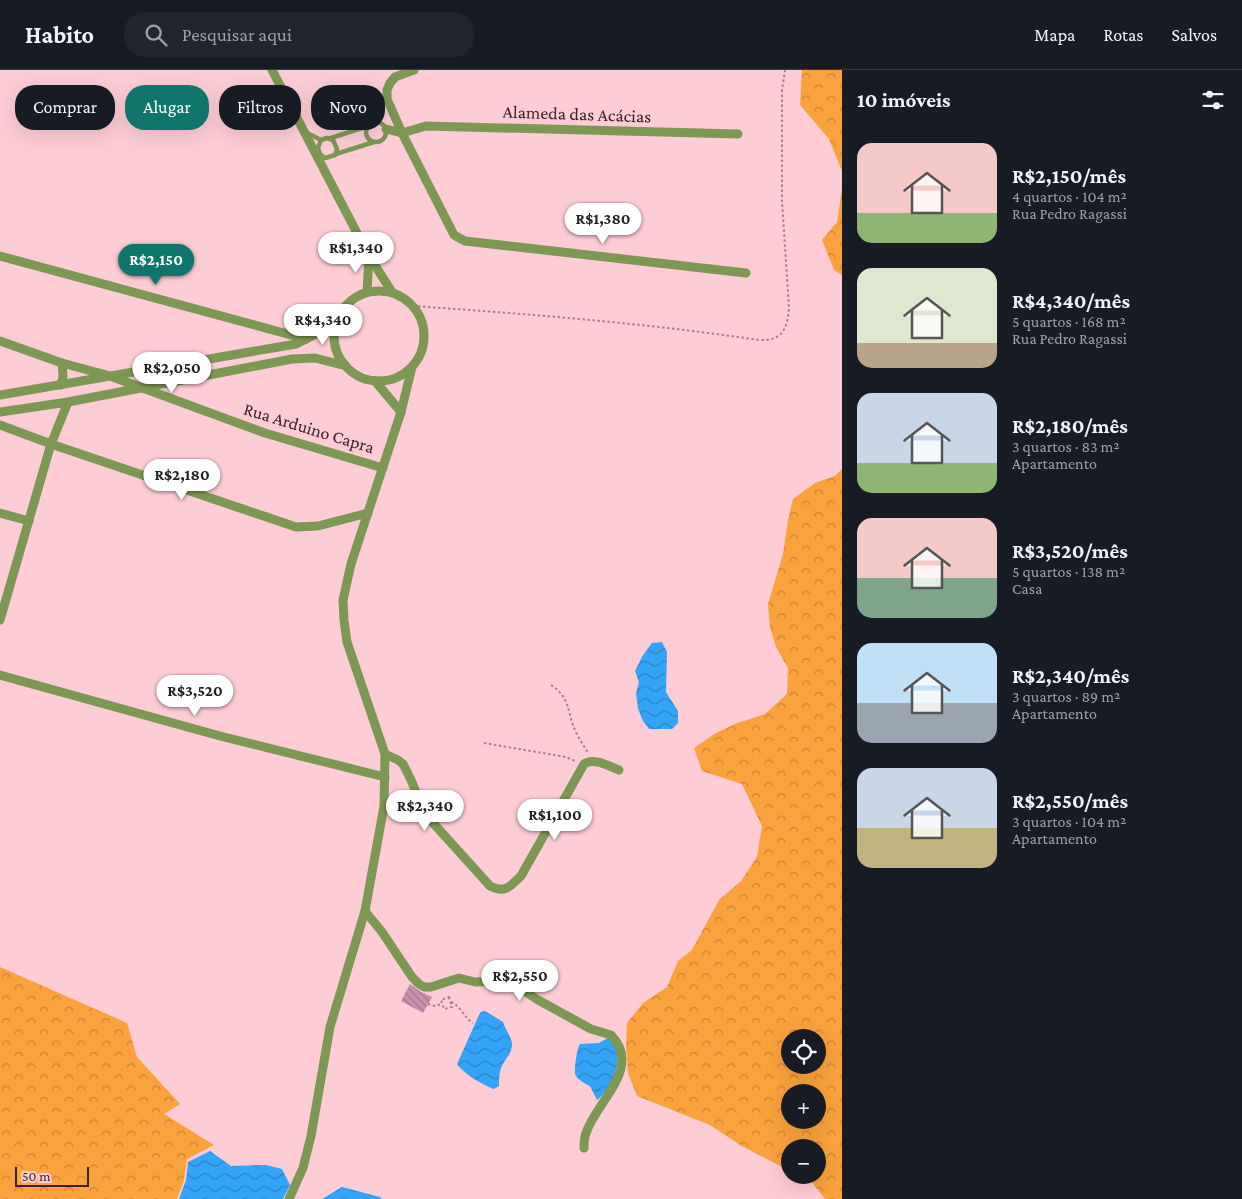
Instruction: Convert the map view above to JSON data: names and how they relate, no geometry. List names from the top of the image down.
{
  "streets": {
    "street": ["Alameda das Acácias", "Rua Arduino Capra"]
  },
  "scale_bar": "50 m",
  "page": {
    "header": "Habito",
    "search": "Pesquisar aqui",
    "nav": ["Mapa", "Rotas", "Salvos"],
    "heading": "10 imóveis",
    "chip": [
      "Comprar",
      "Alugar",
      "Filtros",
      "Novo"
    ],
    "list": [
      {
        "name": "R$2,150/mês",
        "note": "4 quartos · 104 m² · Rua Pedro Ragassi"
      },
      {
        "name": "R$4,340/mês",
        "note": "5 quartos · 168 m² · Rua Pedro Ragassi"
      },
      {
        "name": "R$2,180/mês",
        "note": "3 quartos · 83 m² · Apartamento"
      },
      {
        "name": "R$3,520/mês",
        "note": "5 quartos · 138 m² · Casa"
      },
      {
        "name": "R$2,340/mês",
        "note": "3 quartos · 89 m² · Apartamento"
      },
      {
        "name": "R$2,550/mês",
        "note": "3 quartos · 104 m² · Apartamento"
      }
    ],
    "price": [
      "R$1,380",
      "R$1,340",
      "R$2,150",
      "R$4,340",
      "R$2,050",
      "R$2,180",
      "R$3,520",
      "R$2,340",
      "R$1,100",
      "R$2,550"
    ],
    "map_buttons": ["+", "−"],
    "scale": "50 m"
  }
}
